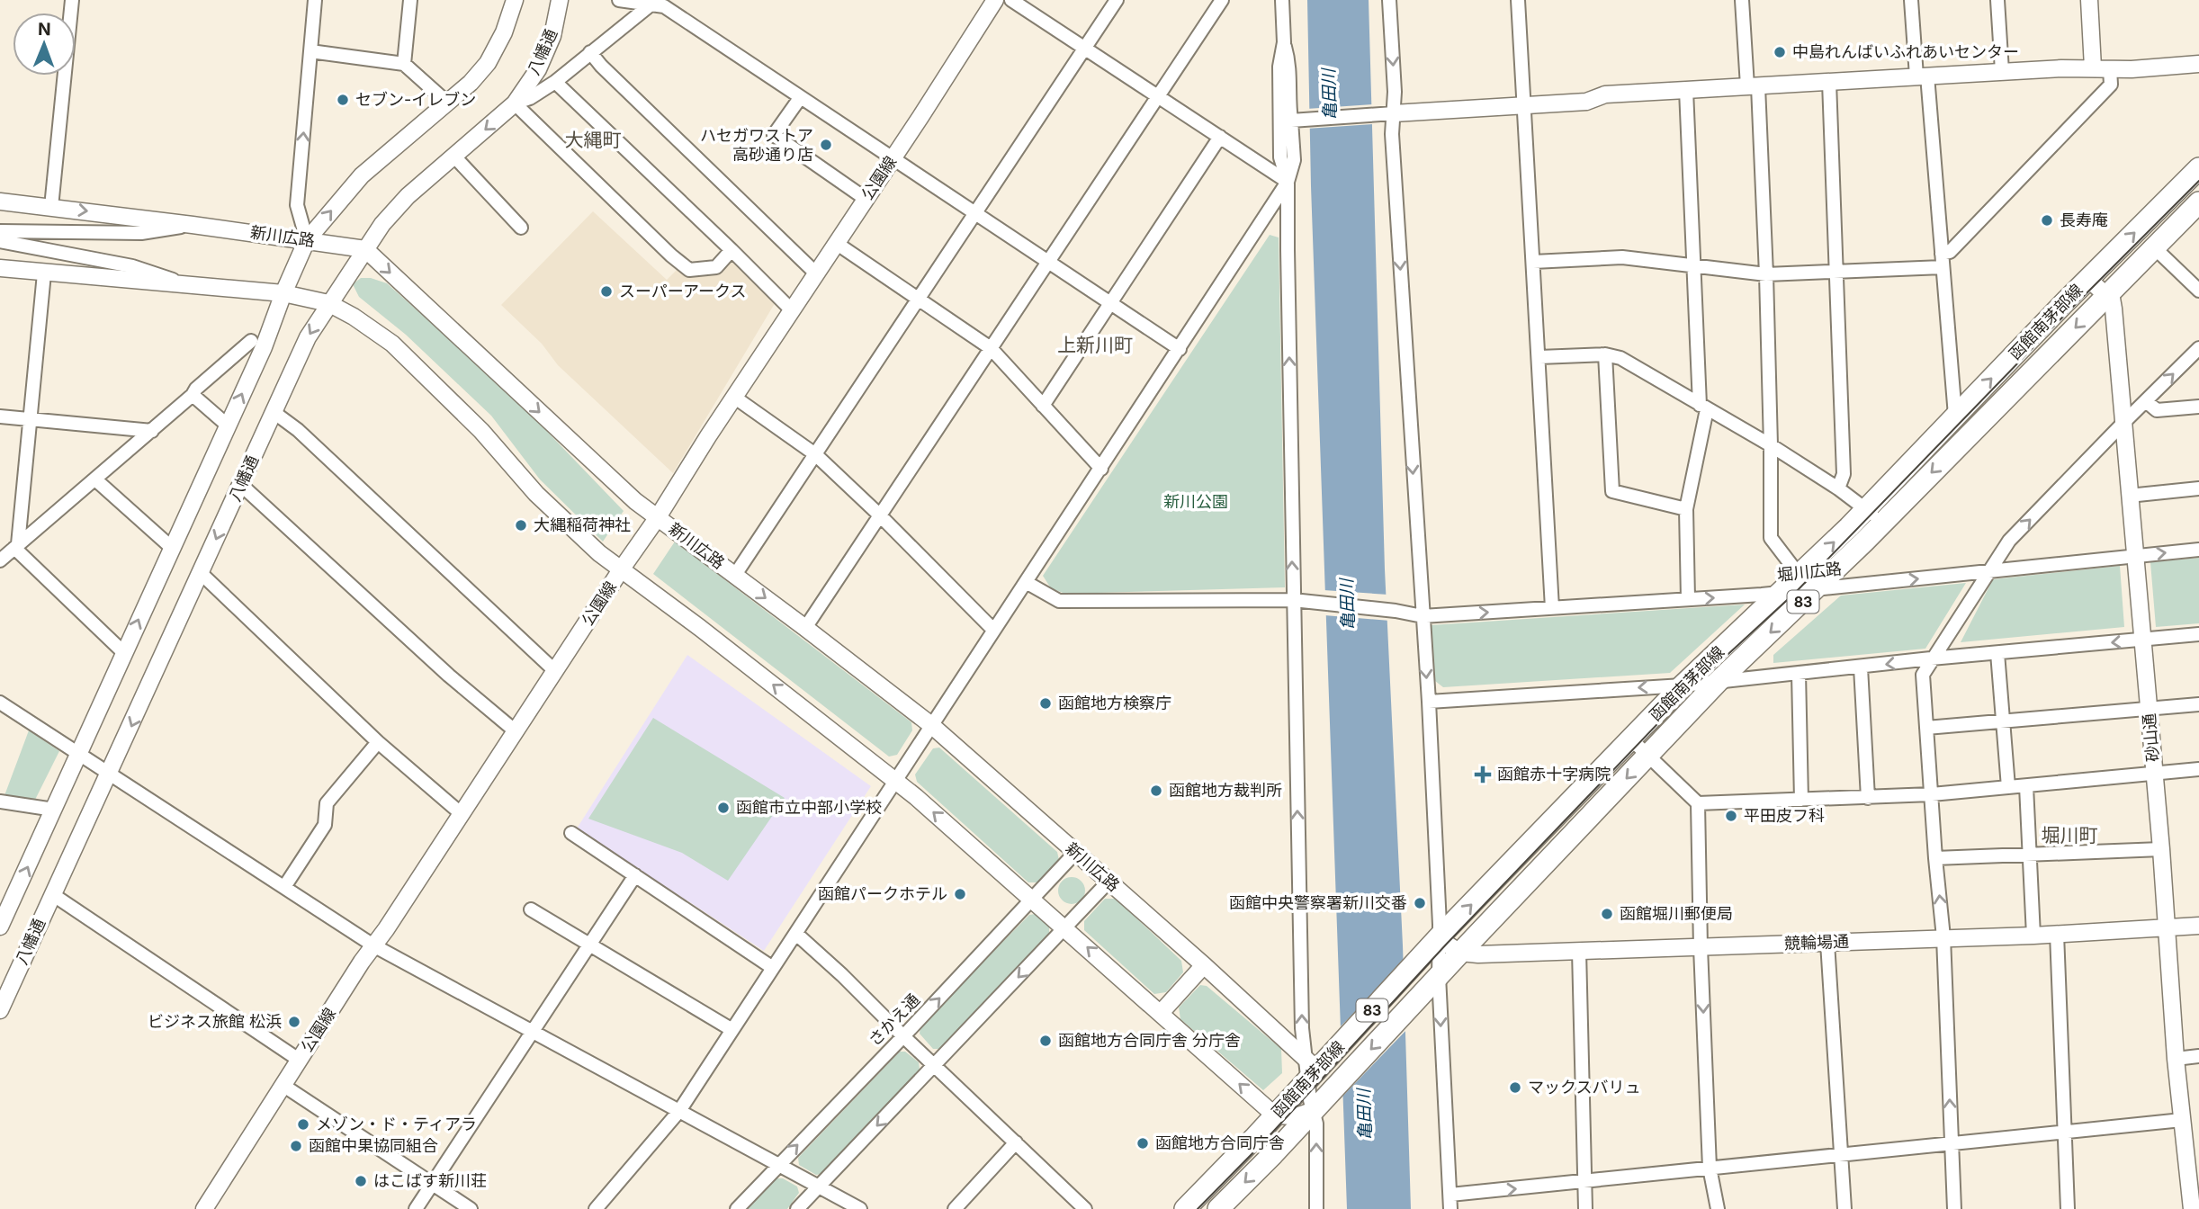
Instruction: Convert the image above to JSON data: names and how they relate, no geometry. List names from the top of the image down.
{
  "streets": {
    "main road": ["函館南茅部線", "83"],
    "street": [
      "八幡通",
      "公園線",
      "新川広路",
      "堀川広路",
      "砂山通",
      "競輪場通",
      "さかえ通"
    ]
  },
  "crossings": [
    ["八幡通", "新川広路"],
    ["公園線", "新川広路"],
    ["新川広路", "函館南茅部線"],
    ["新川広路", "さかえ通"],
    ["函館南茅部線", "堀川広路"],
    ["函館南茅部線", "83"],
    ["堀川広路", "83"],
    ["堀川広路", "砂山通"],
    ["83", "砂山通"],
    ["83", "競輪場通"],
    ["砂山通", "競輪場通"]
  ],
  "districts": ["大縄町", "上新川町", "堀川町"],
  "water": ["亀田川"],
  "parks": ["新川公園"],
  "places": {
    "other": [
      "中島れんばいふれあいセンター",
      "セブン-イレブン",
      "ハセガワストア 高砂通り店",
      "長寿庵",
      "スーパーアークス",
      "大縄稲荷神社",
      "函館地方検察庁",
      "函館地方裁判所",
      "函館市立中部小学校",
      "平田皮フ科",
      "函館パークホテル",
      "函館中央警察署新川交番",
      "函館堀川郵便局",
      "ビジネス旅館 松浜",
      "函館地方合同庁舎 分庁舎",
      "マックスバリュ",
      "メゾン・ド・ティアラ",
      "函館地方合同庁舎",
      "函館中果協同組合",
      "はこばす新川荘"
    ],
    "health": ["函館赤十字病院"]
  },
  "north": "top"
}
